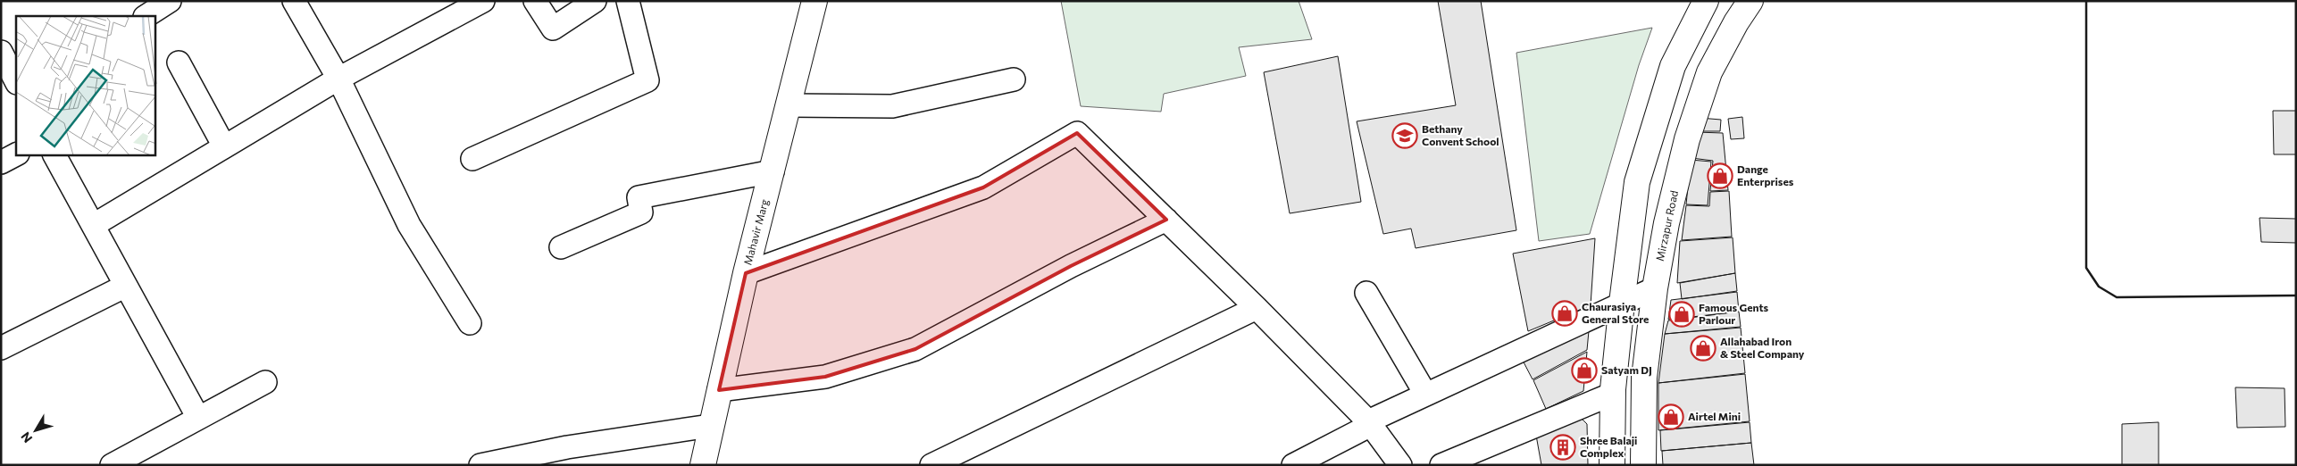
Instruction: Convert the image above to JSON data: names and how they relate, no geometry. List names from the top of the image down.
{
  "streets": {
    "main road": ["Mirzapur Road", "Mahavir Marg"]
  },
  "places": {
    "school or university": ["Bethany Convent School"],
    "shop": [
      "Dange Enterprises",
      "Chaurasiya General Store",
      "Famous Gents Parlour",
      "Allahabad Iron & Steel Company",
      "Satyam DJ",
      "Airtel Mini"
    ],
    "building": ["Shree Balaji Complex"]
  },
  "north": "bottom left"
}
